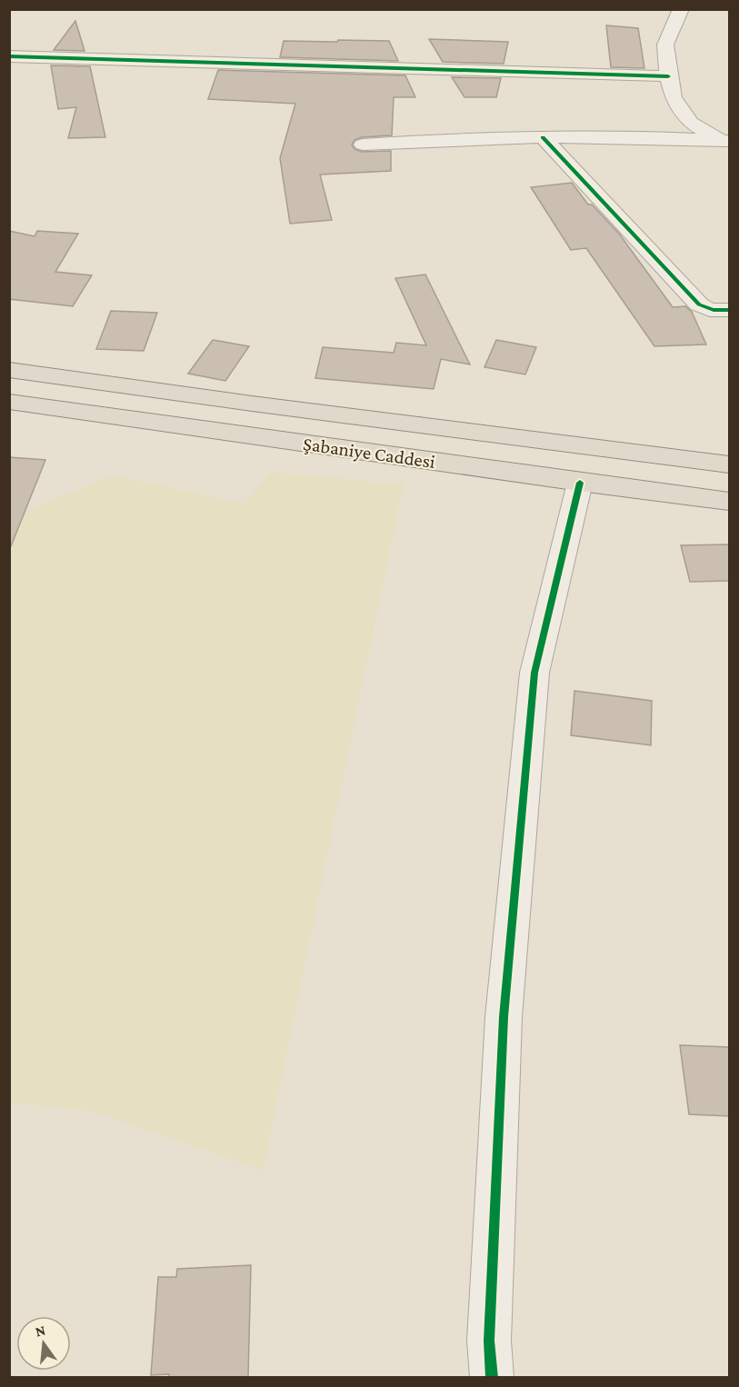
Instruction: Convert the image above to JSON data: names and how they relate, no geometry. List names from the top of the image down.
{
  "streets": {
    "highway": ["Şabaniye Caddesi"]
  },
  "north": "top"
}
